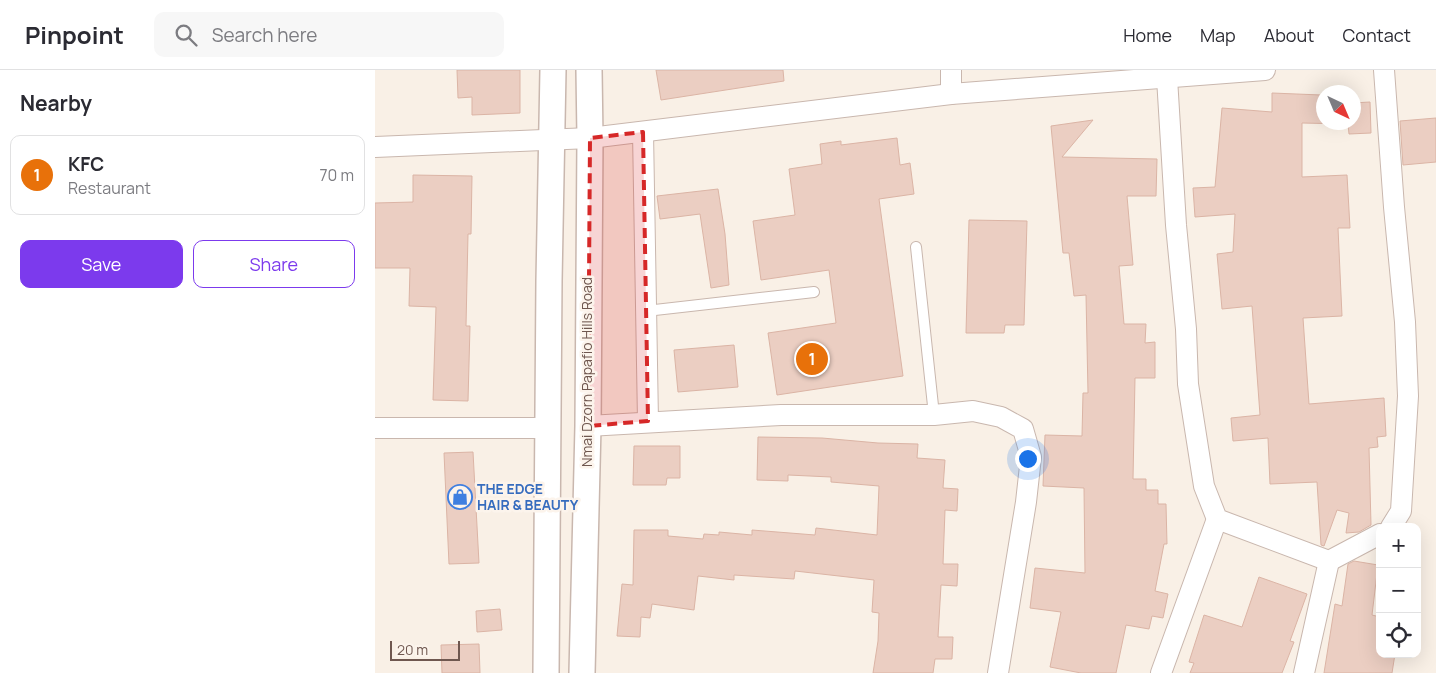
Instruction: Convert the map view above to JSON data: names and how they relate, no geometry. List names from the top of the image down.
{
  "streets": {
    "street": ["Nmai Dzorn Papafio Hills Road"]
  },
  "places": {
    "shop": ["THE EDGE HAIR & BEAUTY"]
  },
  "scale_bar": "20 m",
  "north": "bottom right",
  "page": {
    "header": "Pinpoint",
    "search": "Search here",
    "nav": [
      "Home",
      "Map",
      "About",
      "Contact"
    ],
    "heading": "Nearby",
    "list": [
      {
        "mark": "1",
        "name": "KFC",
        "note": "Restaurant",
        "value": "70 m"
      }
    ],
    "buttons": ["Save", "Share"],
    "pins": "1",
    "map_buttons": ["+", "−"],
    "scale": "20 m"
  }
}
